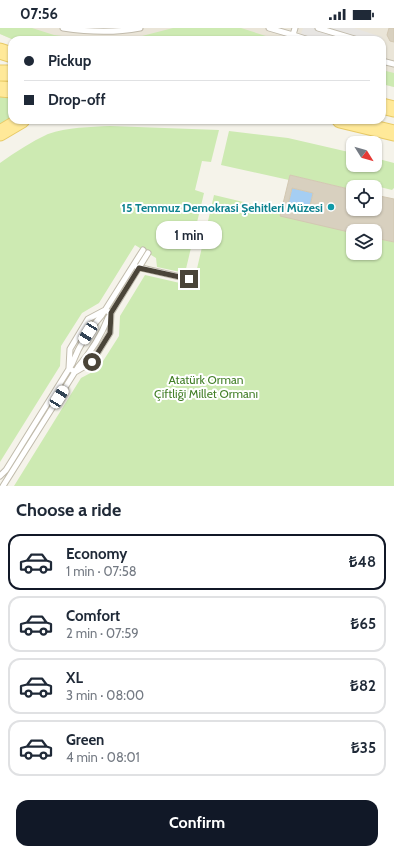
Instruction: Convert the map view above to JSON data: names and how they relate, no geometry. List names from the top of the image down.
{
  "parks": ["Atatürk Orman Çiftliği Millet Ormanı"],
  "places": ["15 Temmuz Demokrasi Şehitleri Müzesi"],
  "north": "bottom right",
  "page": {
    "status": "07:56",
    "banner": ["Pickup", "Drop-off"],
    "bubble": "1 min",
    "heading": "Choose a ride",
    "list": [
      {
        "name": "Economy",
        "note": "1 min · 07:58",
        "value": "₺48"
      },
      {
        "name": "Comfort",
        "note": "2 min · 07:59",
        "value": "₺65"
      },
      {
        "name": "XL",
        "note": "3 min · 08:00",
        "value": "₺82"
      },
      {
        "name": "Green",
        "note": "4 min · 08:01",
        "value": "₺35"
      }
    ],
    "buttons": "Confirm"
  }
}
